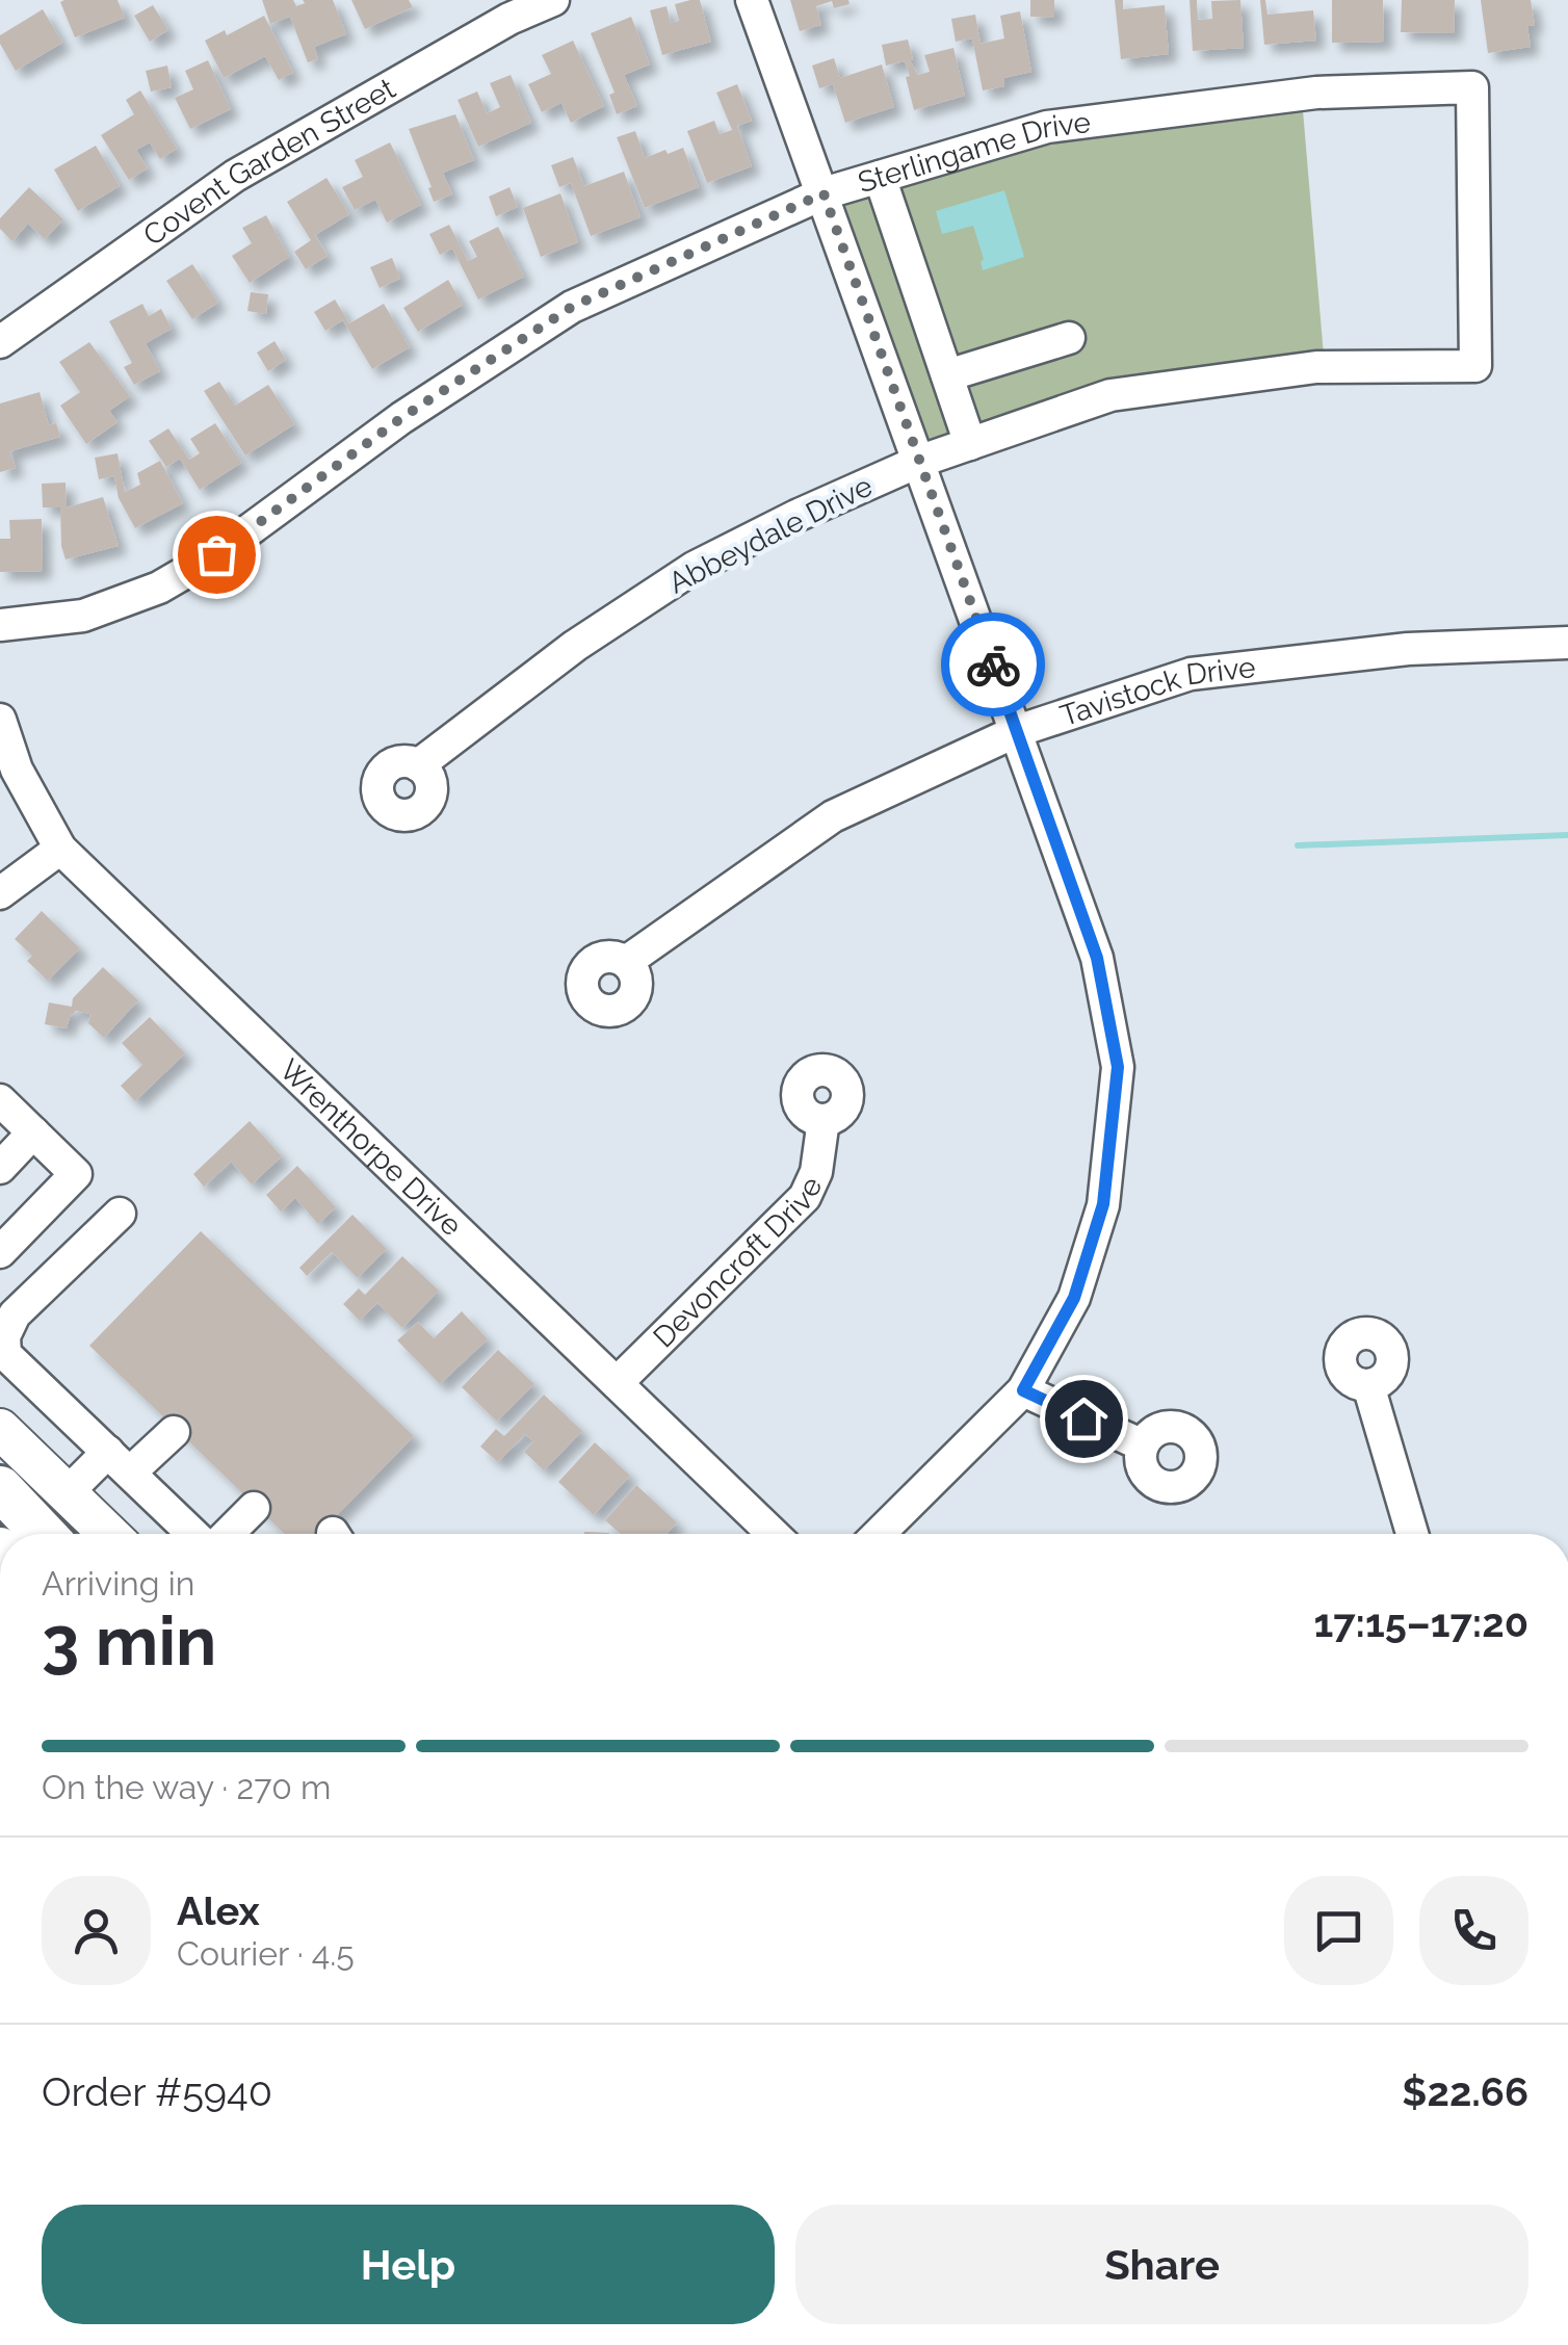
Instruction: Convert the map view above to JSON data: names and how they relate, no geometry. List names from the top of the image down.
{
  "streets": {
    "street": [
      "Sterlingame Drive",
      "Covent Garden Street",
      "Abbeydale Drive",
      "Tavistock Drive",
      "Wrenthorpe Drive",
      "Devoncroft Drive"
    ]
  },
  "crossings": [
    ["Sterlingame Drive", "Abbeydale Drive"],
    ["Wrenthorpe Drive", "Devoncroft Drive"]
  ],
  "page": {
    "heading": ["3 min", "Arriving in", "17:15–17:20"],
    "panel": [
      "Alex",
      "Courier · 4.5",
      "Order #5940",
      "$22.66"
    ],
    "bar": "On the way · 270 m",
    "buttons": ["Help", "Share"]
  }
}
